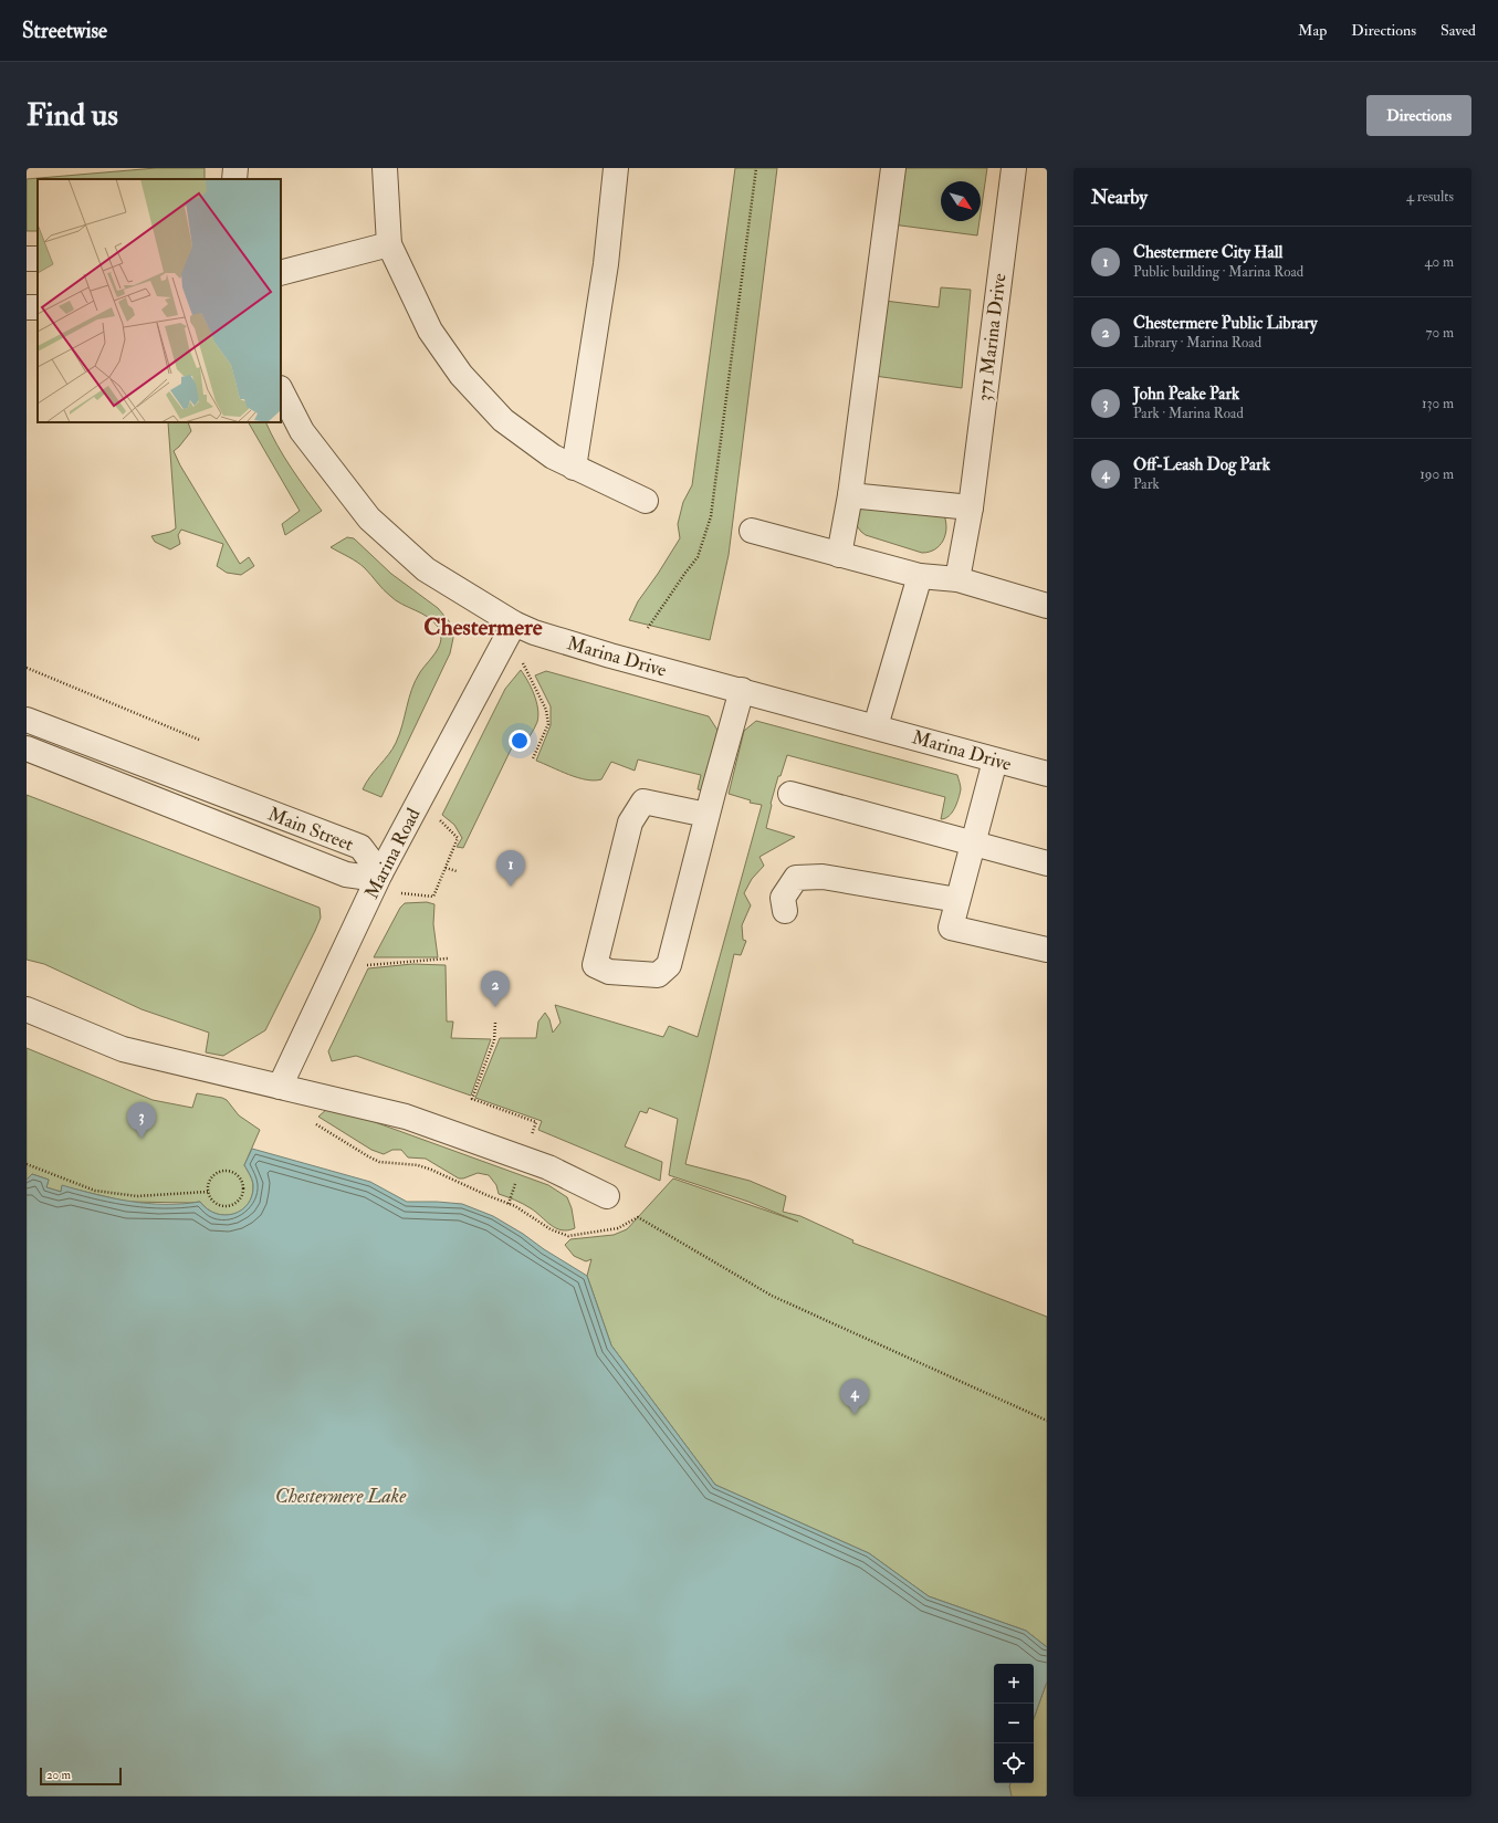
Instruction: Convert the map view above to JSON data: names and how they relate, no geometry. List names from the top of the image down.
{
  "streets": {
    "street": [
      "371 Marina Drive",
      "Marina Drive",
      "Main Street",
      "Marina Road"
    ]
  },
  "crossings": [
    ["Marina Drive", "Marina Road"],
    ["Main Street", "Marina Road"]
  ],
  "districts": ["Chestermere"],
  "water": ["Chestermere Lake"],
  "scale_bar": "20 m",
  "north": "bottom right",
  "page": {
    "header": "Streetwise",
    "nav": ["Map", "Directions", "Saved"],
    "buttons": "Directions",
    "title": "Find us",
    "heading": ["Nearby", "4 results"],
    "list": [
      {
        "mark": "1",
        "name": "Chestermere City Hall",
        "note": "Public building · Marina Road",
        "value": "40 m"
      },
      {
        "mark": "2",
        "name": "Chestermere Public Library",
        "note": "Library · Marina Road",
        "value": "70 m"
      },
      {
        "mark": "3",
        "name": "John Peake Park",
        "note": "Park · Marina Road",
        "value": "130 m"
      },
      {
        "mark": "4",
        "name": "Off-Leash Dog Park",
        "note": "Park",
        "value": "190 m"
      }
    ],
    "pins": [
      "1",
      "2",
      "3",
      "4"
    ],
    "map_buttons": ["+", "−"],
    "scale": "20 m"
  }
}
